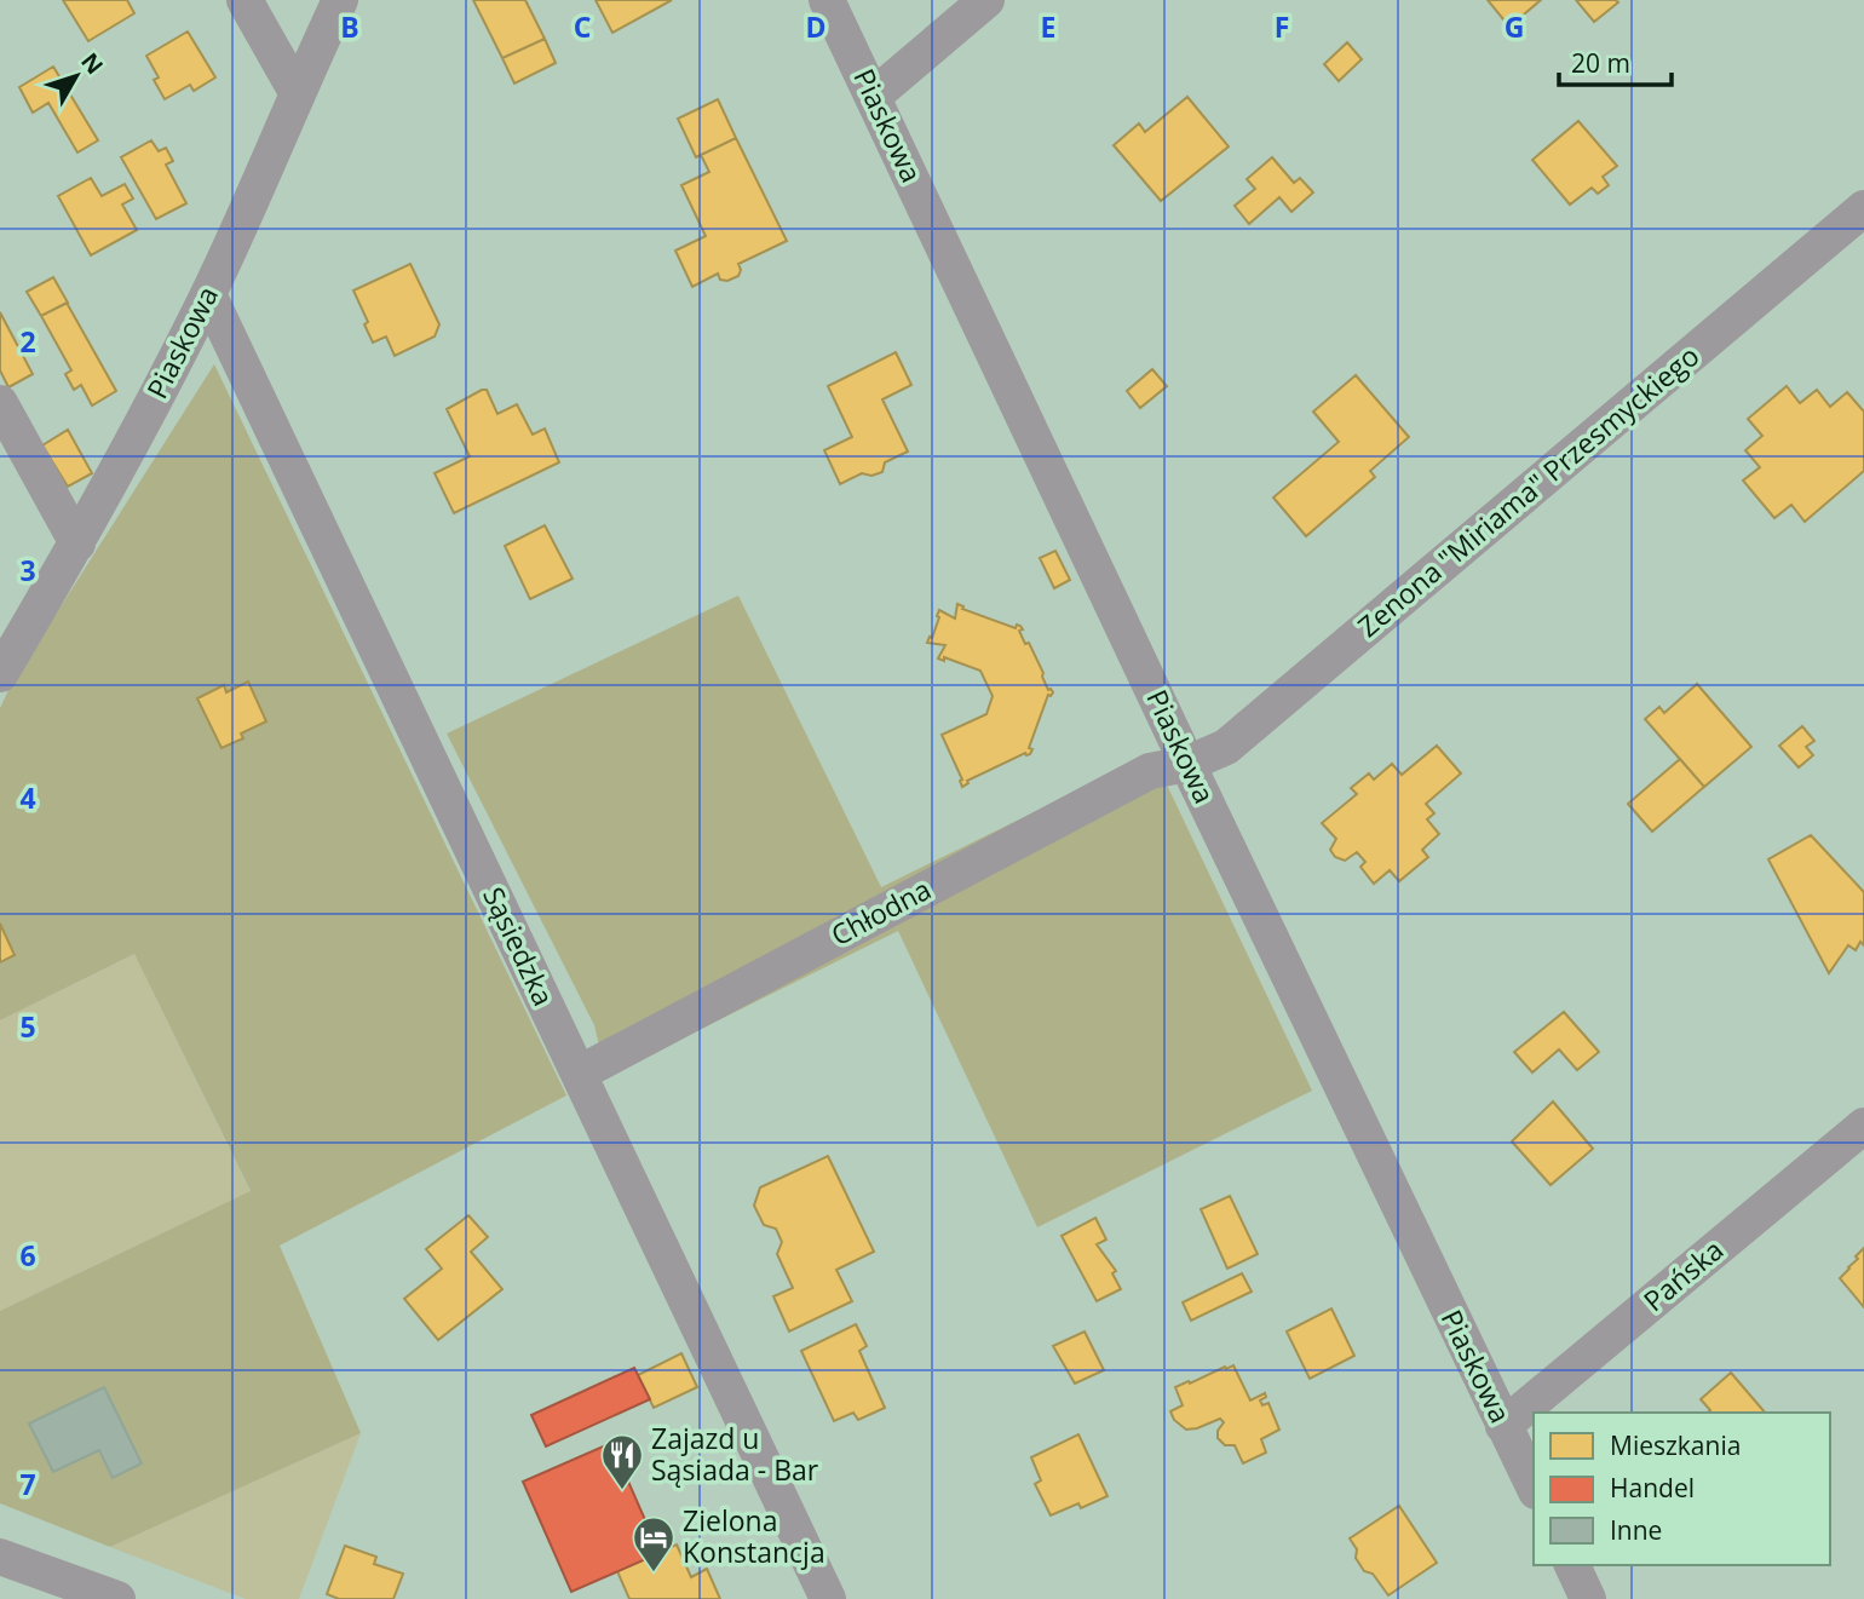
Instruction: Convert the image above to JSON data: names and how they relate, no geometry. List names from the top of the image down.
{
  "streets": {
    "street": [
      "Piaskowa",
      "Zenona \"Miriama\" Przesmyckiego",
      "Chłodna",
      "Sąsiedzka",
      "Pańska"
    ]
  },
  "crossings": [
    ["Piaskowa", "Zenona \"Miriama\" Przesmyckiego"],
    ["Piaskowa", "Chłodna"],
    ["Piaskowa", "Sąsiedzka"],
    ["Piaskowa", "Pańska"],
    ["Zenona \"Miriama\" Przesmyckiego", "Chłodna"],
    ["Chłodna", "Sąsiedzka"]
  ],
  "places": {
    "restaurant": ["Zajazd u Sąsiada - Bar"],
    "hotel": ["Zielona Konstancja"]
  },
  "legend": ["Mieszkania", "Handel", "Inne"],
  "scale_bar": "20 m",
  "north": "top right",
  "grid": {
    "columns": [
      "B",
      "C",
      "D",
      "E",
      "F",
      "G"
    ],
    "rows": [
      "2",
      "3",
      "4",
      "5",
      "6",
      "7"
    ]
  }
}
